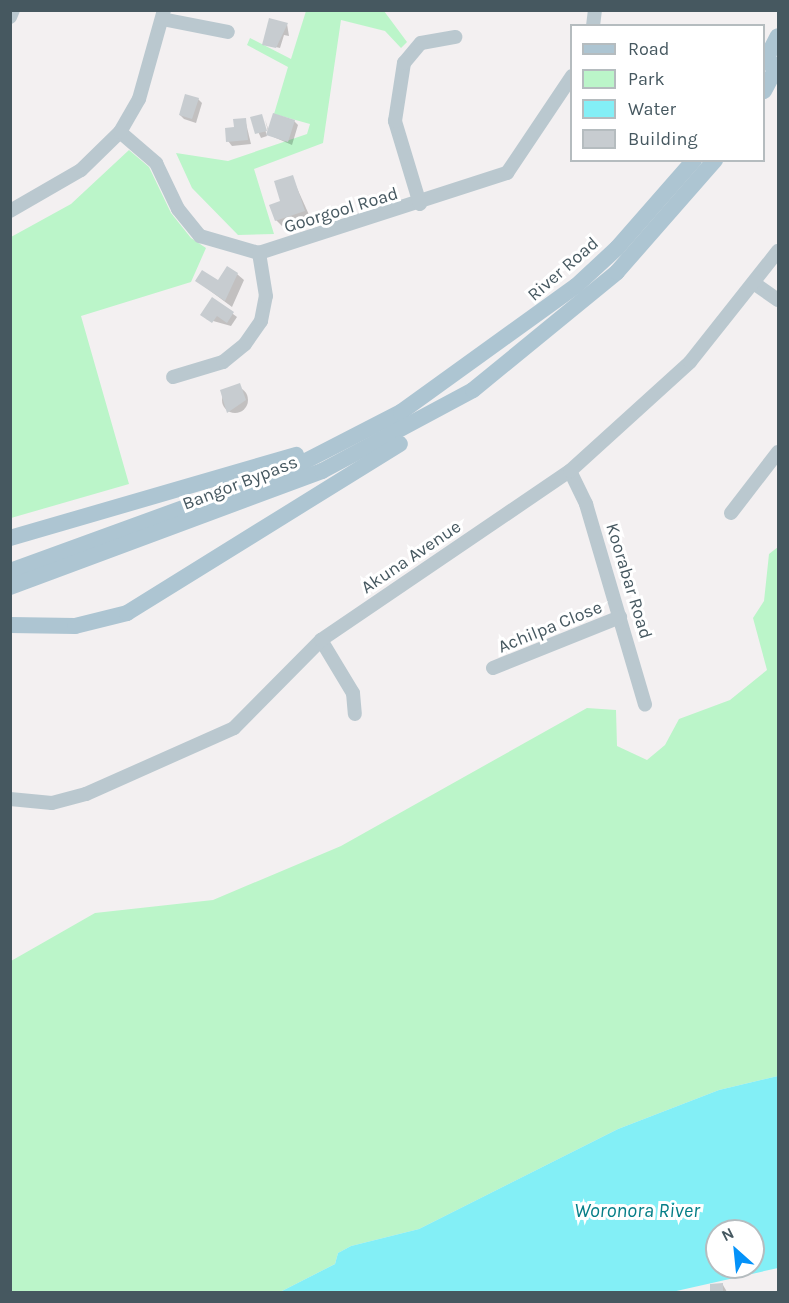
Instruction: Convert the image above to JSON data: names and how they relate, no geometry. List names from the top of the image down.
{
  "streets": {
    "main road": ["River Road", "Bangor Bypass"],
    "street": [
      "Goorgool Road",
      "Akuna Avenue",
      "Koorabar Road",
      "Achilpa Close"
    ]
  },
  "crossings": [
    ["River Road", "Bangor Bypass"],
    ["Akuna Avenue", "Koorabar Road"],
    ["Koorabar Road", "Achilpa Close"]
  ],
  "water": ["Woronora River"],
  "legend": [
    "Road",
    "Park",
    "Water",
    "Building"
  ],
  "north": "top left"
}
